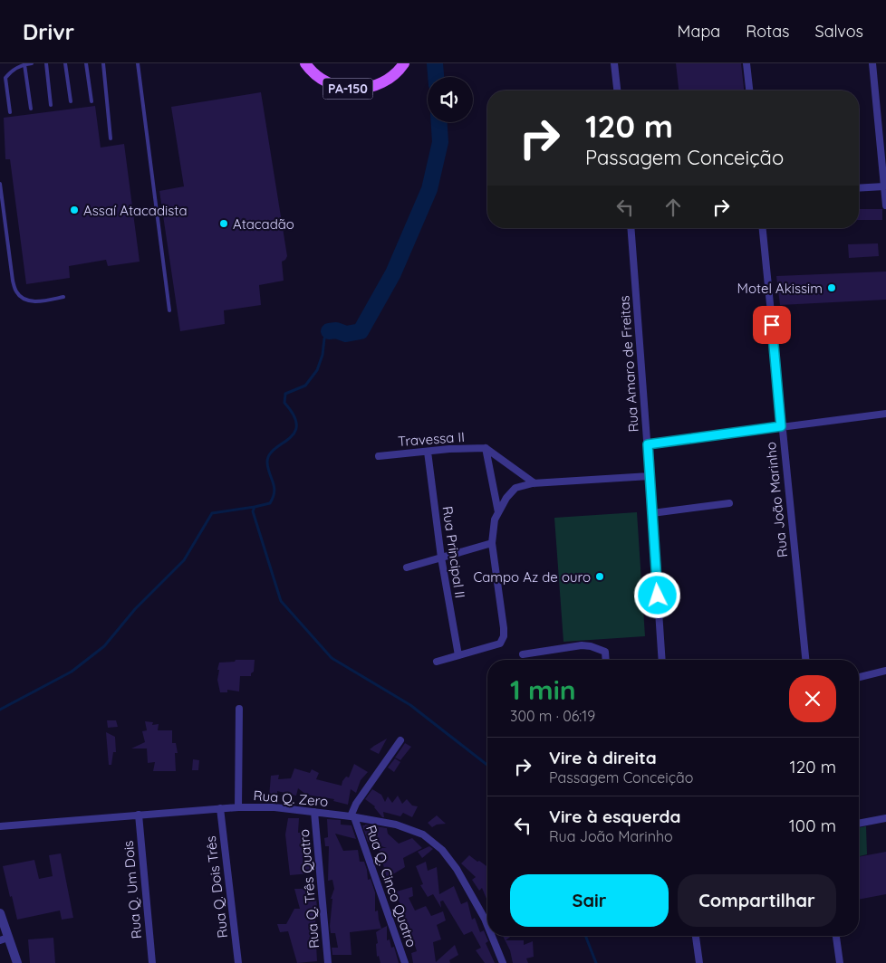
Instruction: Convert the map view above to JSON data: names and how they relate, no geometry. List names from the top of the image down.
{
  "streets": {
    "main road": ["PA-150"],
    "street": [
      "Rua Amaro de Freitas",
      "Travessa II",
      "Rua João Marinho",
      "Rua Principal II",
      "Rua Q. Zero",
      "Rua Q. Cinco Quatro",
      "Rua Q. Dois Três",
      "Rua Q. Três Quatro",
      "Rua Q. Um Dois"
    ]
  },
  "crossings": [
    ["Travessa II", "Rua Principal II"],
    ["Rua Q. Zero", "Rua Q. Cinco Quatro"],
    ["Rua Q. Zero", "Rua Q. Dois Três"],
    ["Rua Q. Zero", "Rua Q. Três Quatro"],
    ["Rua Q. Zero", "Rua Q. Um Dois"]
  ],
  "places": [
    "Assaí Atacadista",
    "Atacadão",
    "Motel Akissim",
    "Campo Az de ouro"
  ],
  "page": {
    "header": "Drivr",
    "nav": ["Mapa", "Rotas", "Salvos"],
    "turn": ["120 m", "Passagem Conceição"],
    "heading": ["1 min", "300 m · 06:19"],
    "list": [
      {
        "name": "Vire à direita",
        "note": "Passagem Conceição",
        "value": "120 m"
      },
      {
        "name": "Vire à esquerda",
        "note": "Rua João Marinho",
        "value": "100 m"
      }
    ],
    "buttons": ["Sair", "Compartilhar"]
  }
}
